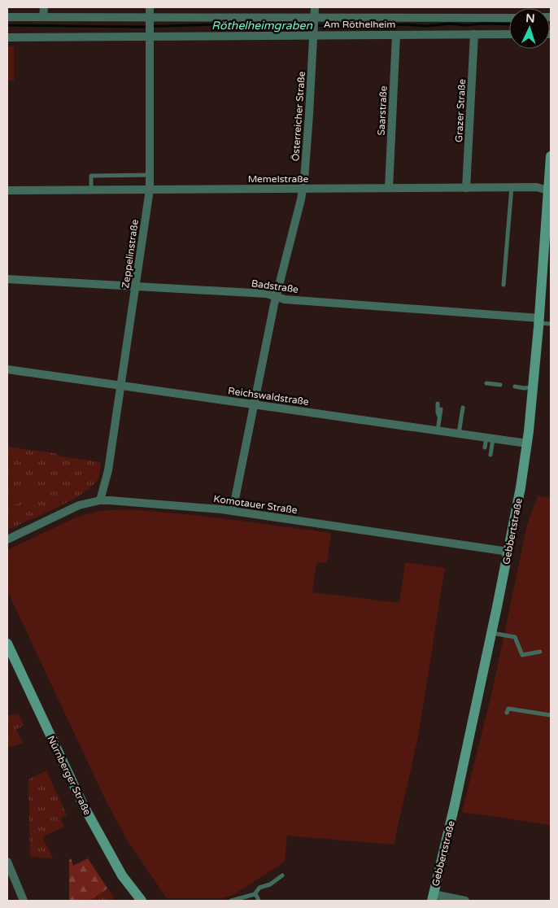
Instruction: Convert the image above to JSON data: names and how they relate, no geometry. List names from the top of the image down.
{
  "streets": {
    "street": [
      "Am Röthelheim",
      "Saarstraße",
      "Grazer Straße",
      "Österreicher Straße",
      "Memelstraße",
      "Zeppelinstraße",
      "Badstraße",
      "Reichswaldstraße",
      "Komotauer Straße",
      "Gebbertstraße",
      "Nürnberger Straße"
    ]
  },
  "crossings": [
    ["Am Röthelheim", "Saarstraße"],
    ["Am Röthelheim", "Grazer Straße"],
    ["Am Röthelheim", "Österreicher Straße"],
    ["Am Röthelheim", "Zeppelinstraße"],
    ["Saarstraße", "Memelstraße"],
    ["Grazer Straße", "Memelstraße"],
    ["Österreicher Straße", "Memelstraße"],
    ["Österreicher Straße", "Badstraße"],
    ["Österreicher Straße", "Reichswaldstraße"],
    ["Österreicher Straße", "Komotauer Straße"],
    ["Memelstraße", "Zeppelinstraße"],
    ["Memelstraße", "Gebbertstraße"],
    ["Zeppelinstraße", "Badstraße"],
    ["Zeppelinstraße", "Reichswaldstraße"],
    ["Zeppelinstraße", "Komotauer Straße"],
    ["Badstraße", "Gebbertstraße"],
    ["Reichswaldstraße", "Gebbertstraße"],
    ["Komotauer Straße", "Gebbertstraße"]
  ],
  "water": ["Röthelheimgraben"],
  "north": "top"
}
